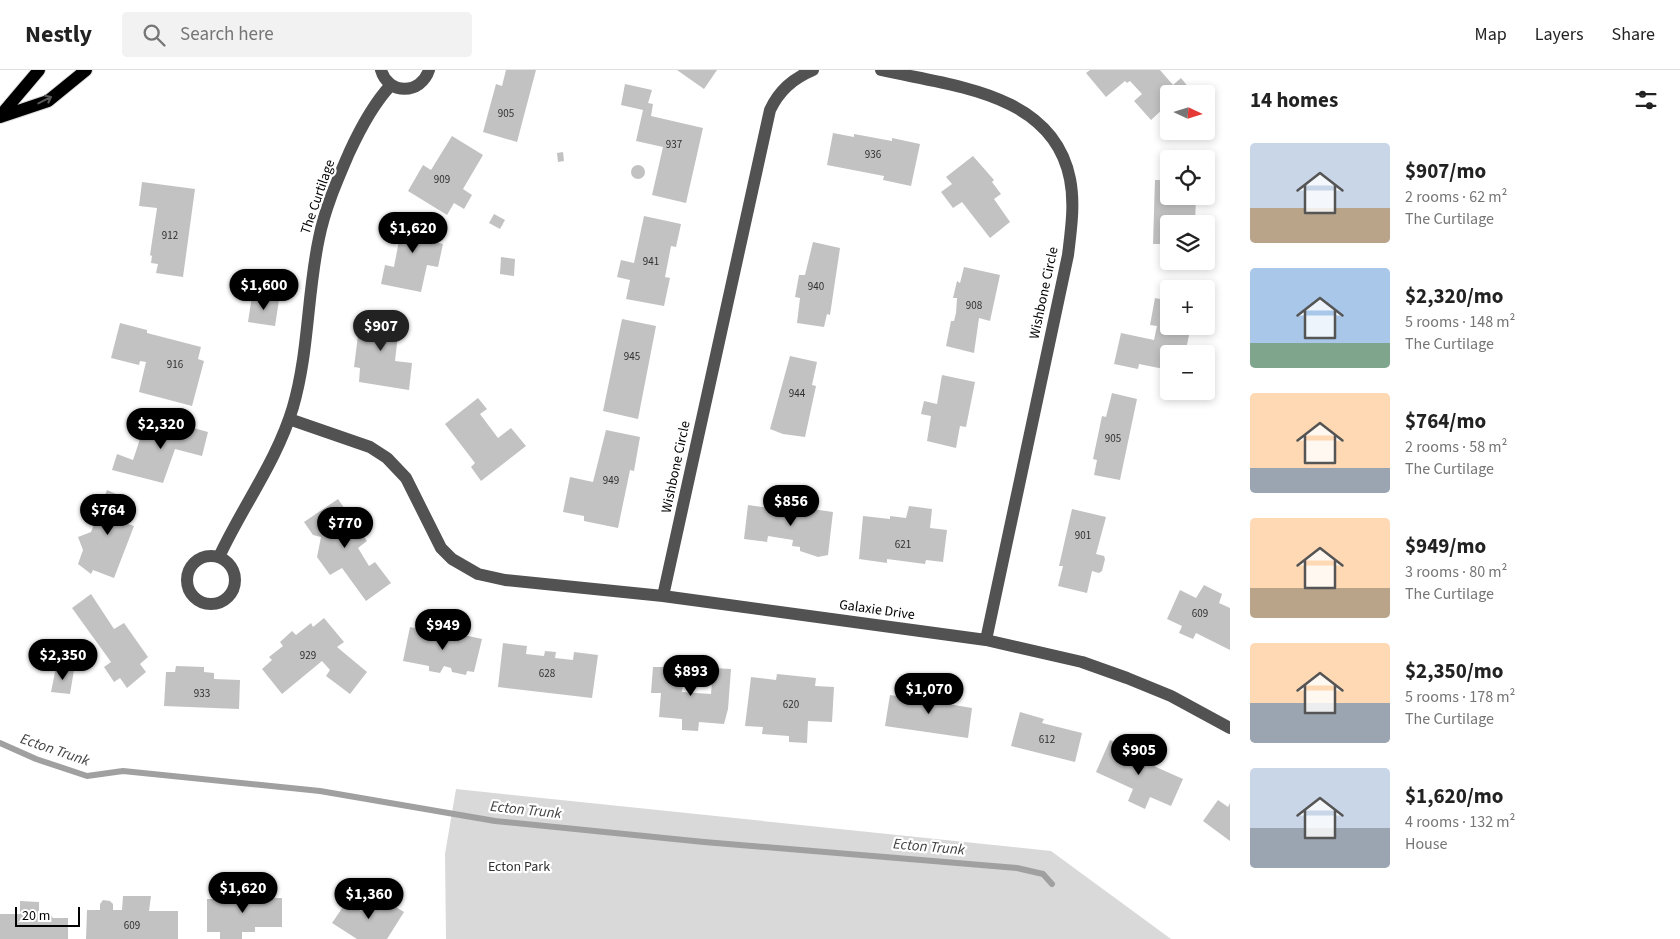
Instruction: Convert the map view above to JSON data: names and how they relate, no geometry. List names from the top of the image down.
{
  "streets": {
    "street": ["The Curtilage", "Wishbone Circle", "Galaxie Drive"]
  },
  "crossings": [
    ["The Curtilage", "Galaxie Drive"],
    ["Wishbone Circle", "Galaxie Drive"]
  ],
  "water": ["Ecton Trunk"],
  "parks": ["Ecton Park"],
  "house_numbers": [
    "905",
    "937",
    "936",
    "909",
    "912",
    "941",
    "940",
    "908",
    "945",
    "916",
    "944",
    "905",
    "949",
    "901",
    "621",
    "609",
    "929",
    "628",
    "933",
    "620",
    "612",
    "609"
  ],
  "scale_bar": "20 m",
  "north": "right",
  "page": {
    "header": "Nestly",
    "search": "Search here",
    "nav": ["Map", "Layers", "Share"],
    "heading": "14 homes",
    "map_buttons": ["+", "−"],
    "list": [
      {
        "name": "$907/mo",
        "note": "2 rooms · 62 m² · The Curtilage"
      },
      {
        "name": "$2,320/mo",
        "note": "5 rooms · 148 m² · The Curtilage"
      },
      {
        "name": "$764/mo",
        "note": "2 rooms · 58 m² · The Curtilage"
      },
      {
        "name": "$949/mo",
        "note": "3 rooms · 80 m² · The Curtilage"
      },
      {
        "name": "$2,350/mo",
        "note": "5 rooms · 178 m² · The Curtilage"
      },
      {
        "name": "$1,620/mo",
        "note": "4 rooms · 132 m² · House"
      }
    ],
    "price": [
      "$1,620",
      "$1,600",
      "$907",
      "$2,320",
      "$856",
      "$764",
      "$770",
      "$949",
      "$2,350",
      "$893",
      "$1,070",
      "$905",
      "$1,620",
      "$1,360"
    ],
    "scale": "20 m"
  }
}
